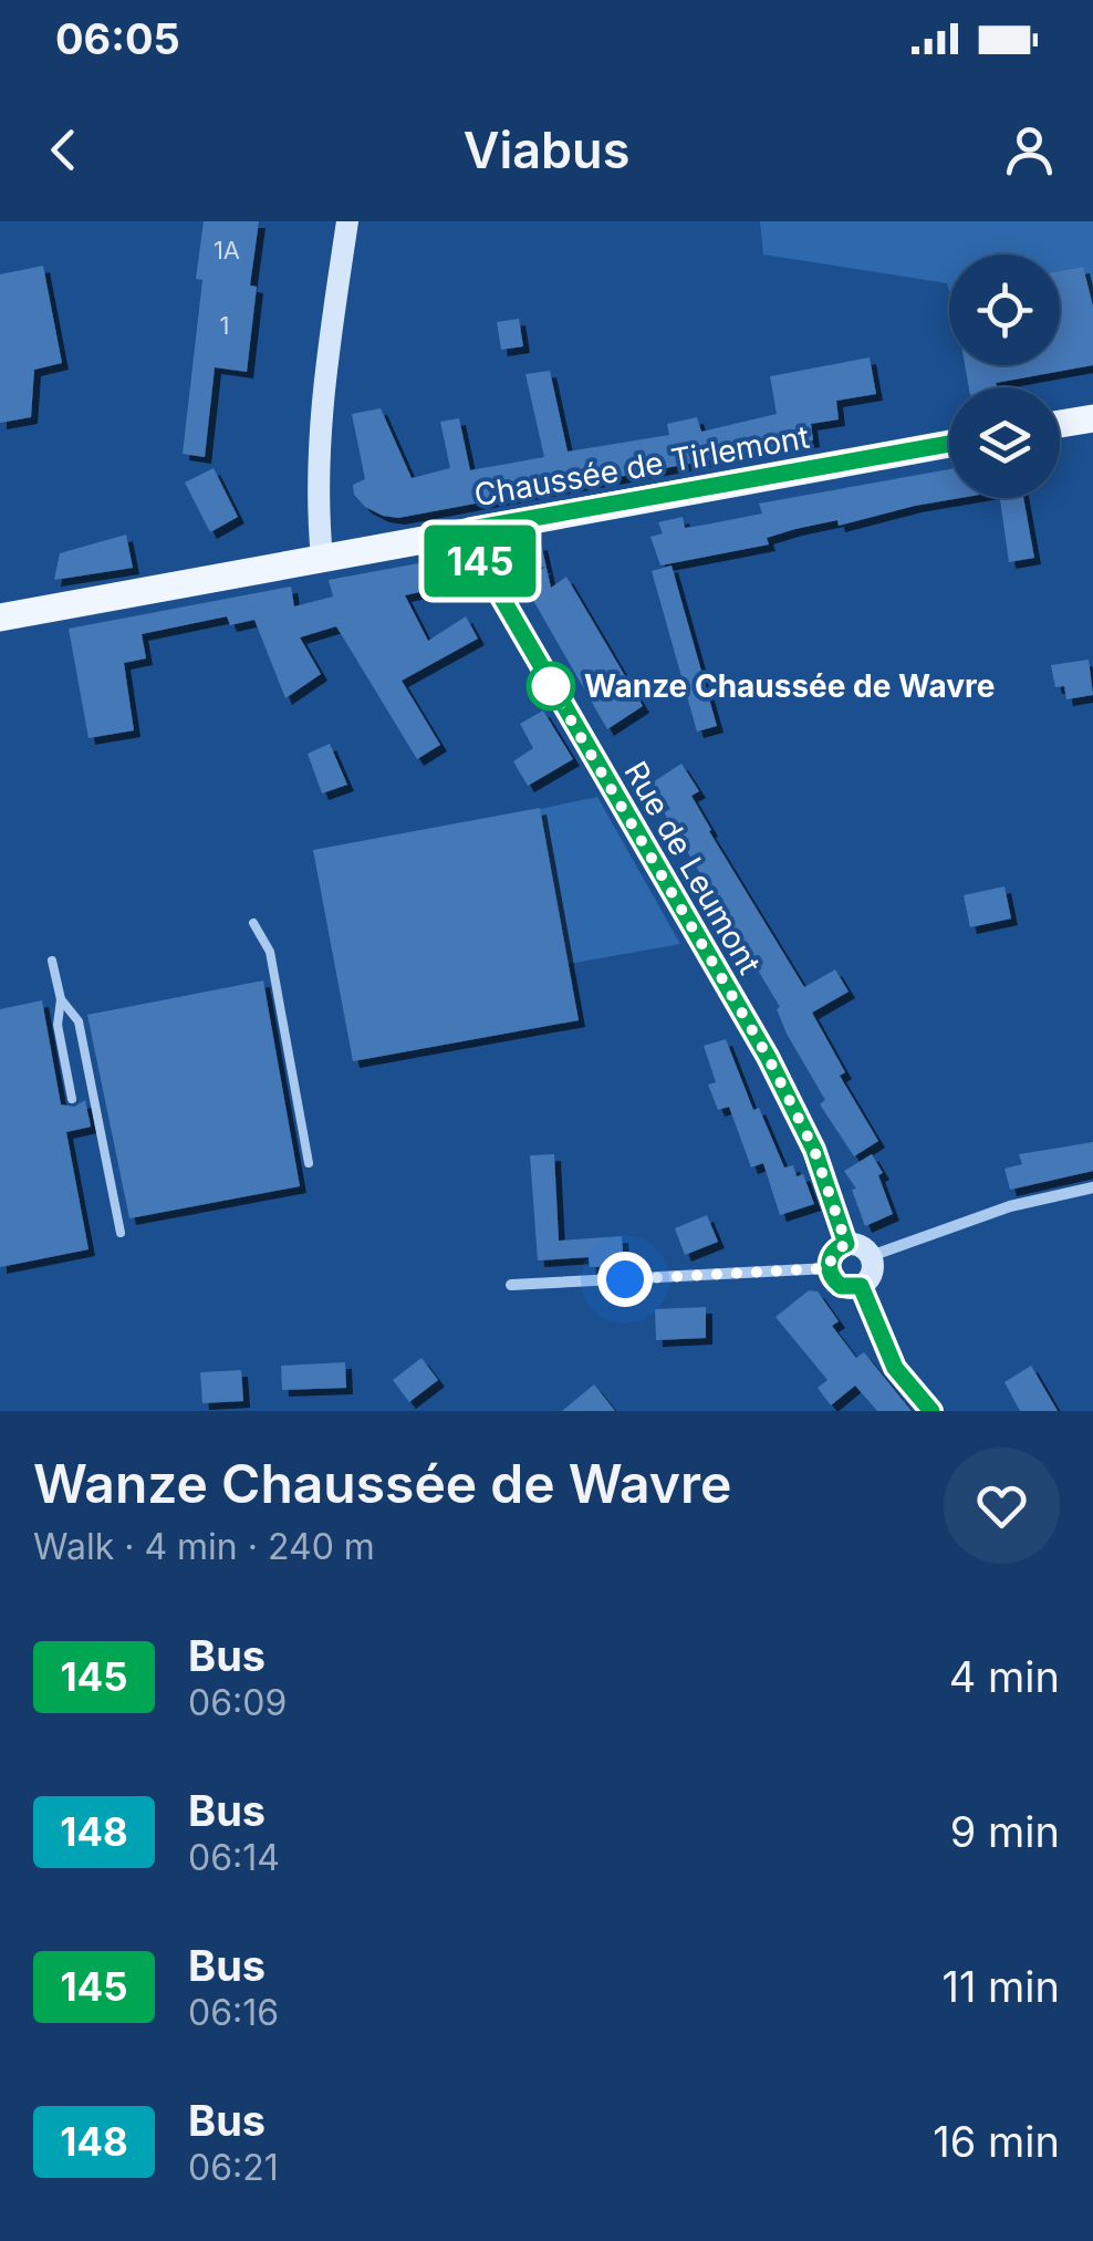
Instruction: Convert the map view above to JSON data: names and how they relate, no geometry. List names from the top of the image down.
{
  "streets": {
    "main road": ["Chaussée de Tirlemont"],
    "street": ["Rue de Leumont"]
  },
  "crossings": [
    ["Chaussée de Tirlemont", "Rue de Leumont"]
  ],
  "places": ["Wanze Chaussée de Wavre"],
  "lines": ["bus line 145"],
  "house_numbers": ["1A", "1"],
  "page": {
    "status": "06:05",
    "header": "Viabus",
    "on_map": "145",
    "heading": ["Wanze Chaussée de Wavre", "Walk · 4 min · 240 m"],
    "list": [
      {
        "mark": "145",
        "name": "Bus",
        "note": "06:09",
        "value": "4 min"
      },
      {
        "mark": "148",
        "name": "Bus",
        "note": "06:14",
        "value": "9 min"
      },
      {
        "mark": "145",
        "name": "Bus",
        "note": "06:16",
        "value": "11 min"
      },
      {
        "mark": "148",
        "name": "Bus",
        "note": "06:21",
        "value": "16 min"
      }
    ]
  }
}
